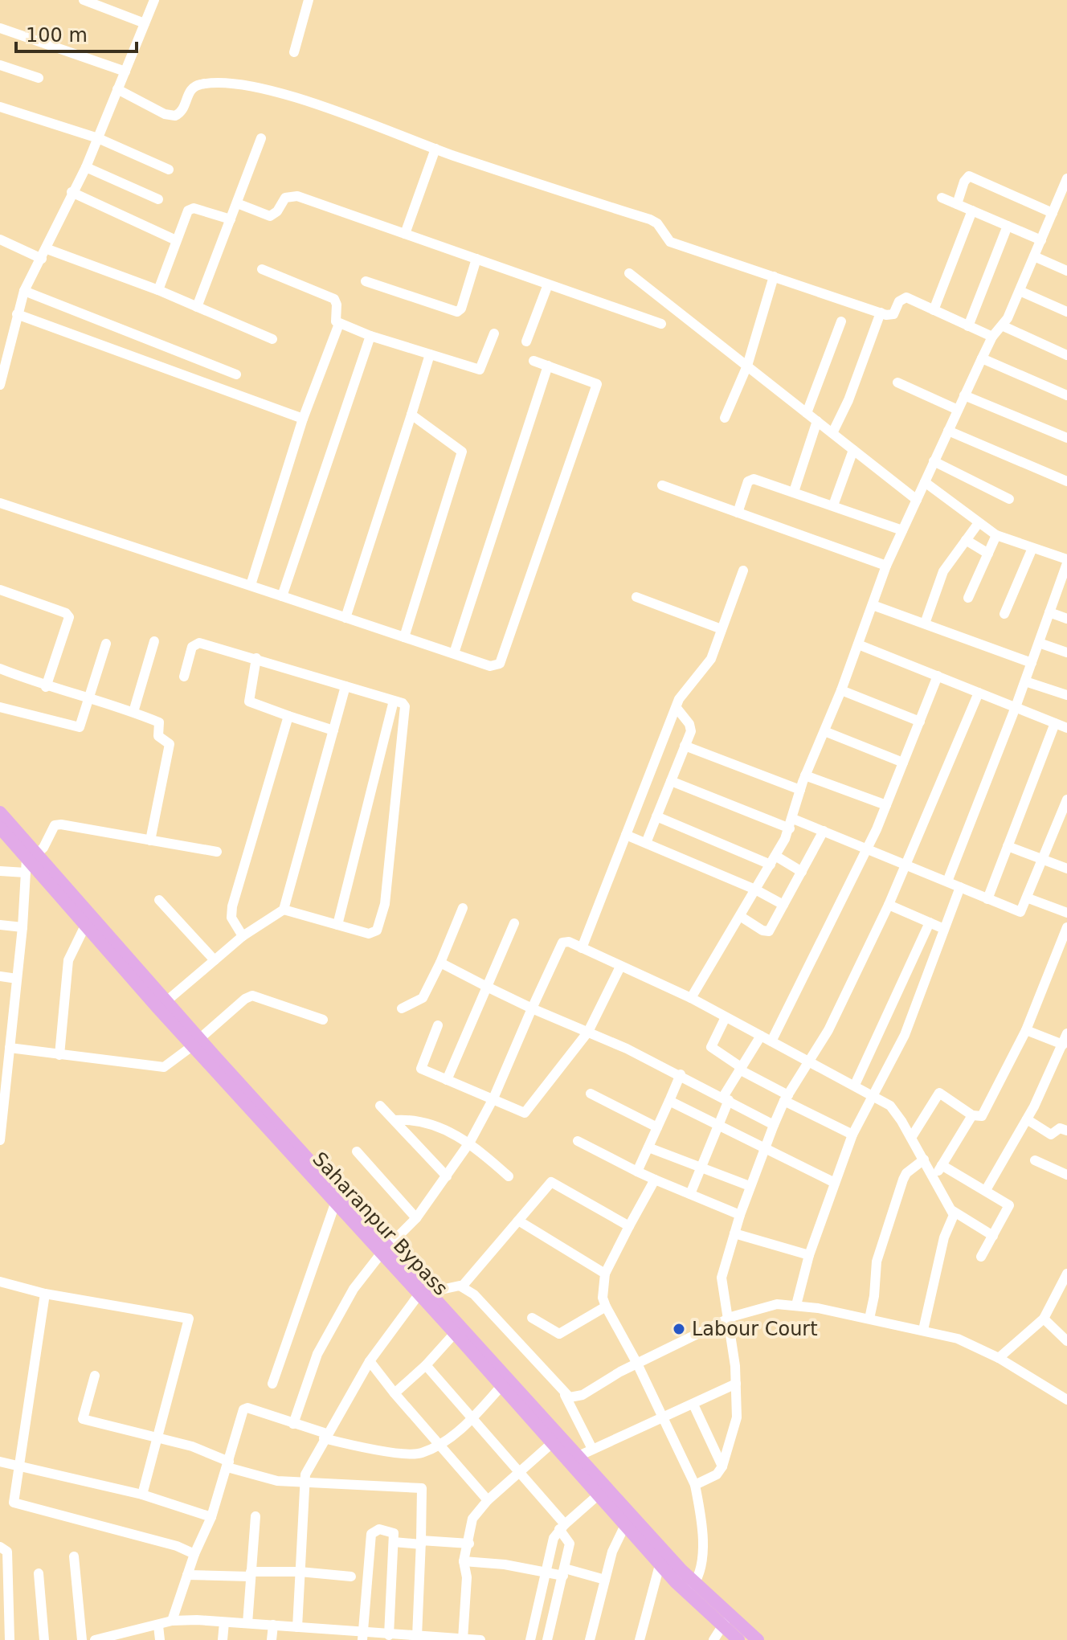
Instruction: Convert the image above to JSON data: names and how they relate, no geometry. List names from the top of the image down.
{
  "streets": {
    "main road": ["Saharanpur Bypass"]
  },
  "places": ["Labour Court"],
  "scale_bar": "100 m"
}
